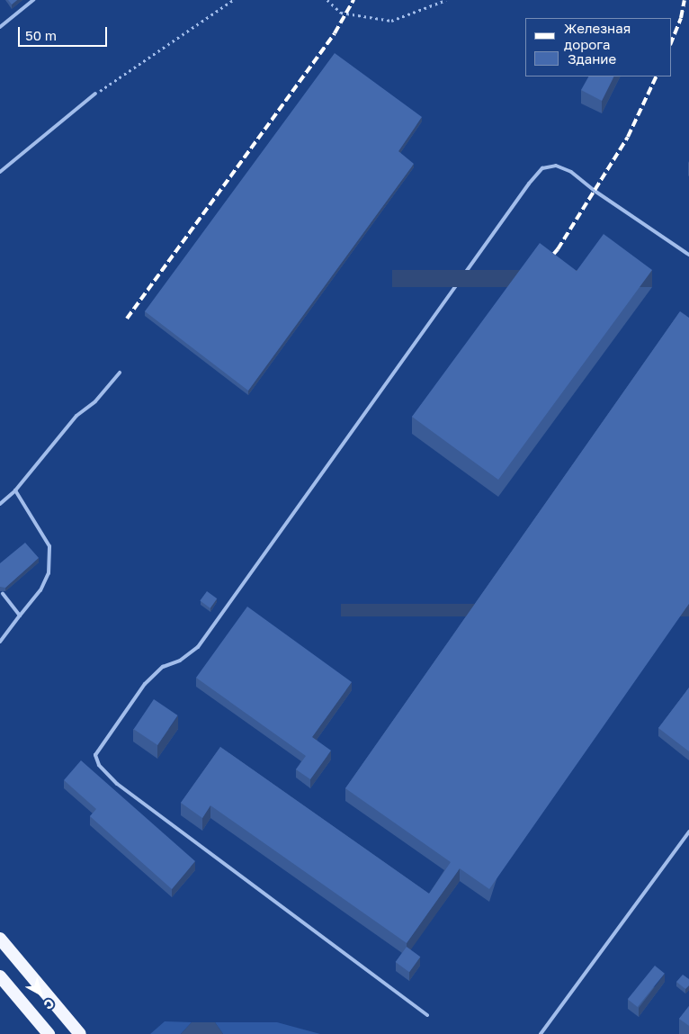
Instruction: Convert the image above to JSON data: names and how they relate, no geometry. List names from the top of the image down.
{
  "legend": ["Железная дорога", "Здание"],
  "scale_bar": "50 m",
  "north": "bottom right"
}
